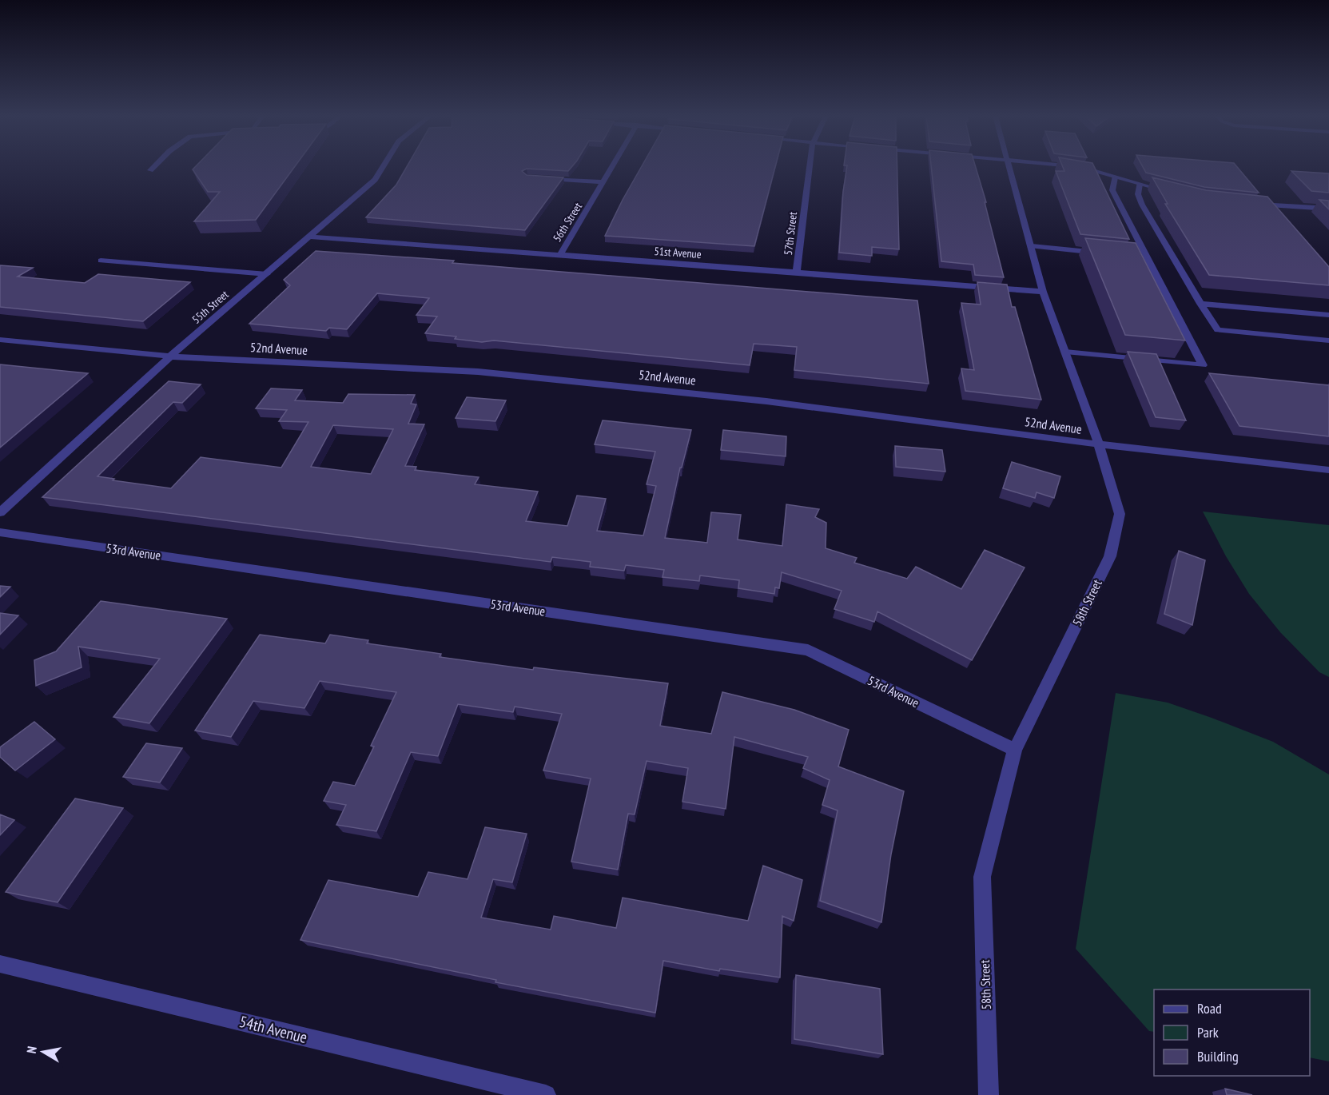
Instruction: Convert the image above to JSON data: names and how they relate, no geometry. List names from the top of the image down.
{
  "streets": {
    "street": [
      "56th Street",
      "57th Street",
      "51st Avenue",
      "55th Street",
      "52nd Avenue",
      "53rd Avenue",
      "58th Street",
      "54th Avenue"
    ]
  },
  "crossings": [
    ["56th Street", "51st Avenue"],
    ["57th Street", "51st Avenue"],
    ["51st Avenue", "55th Street"],
    ["51st Avenue", "58th Street"],
    ["55th Street", "52nd Avenue"],
    ["52nd Avenue", "58th Street"],
    ["53rd Avenue", "58th Street"]
  ],
  "legend": ["Road", "Park", "Building"],
  "north": "left"
}
